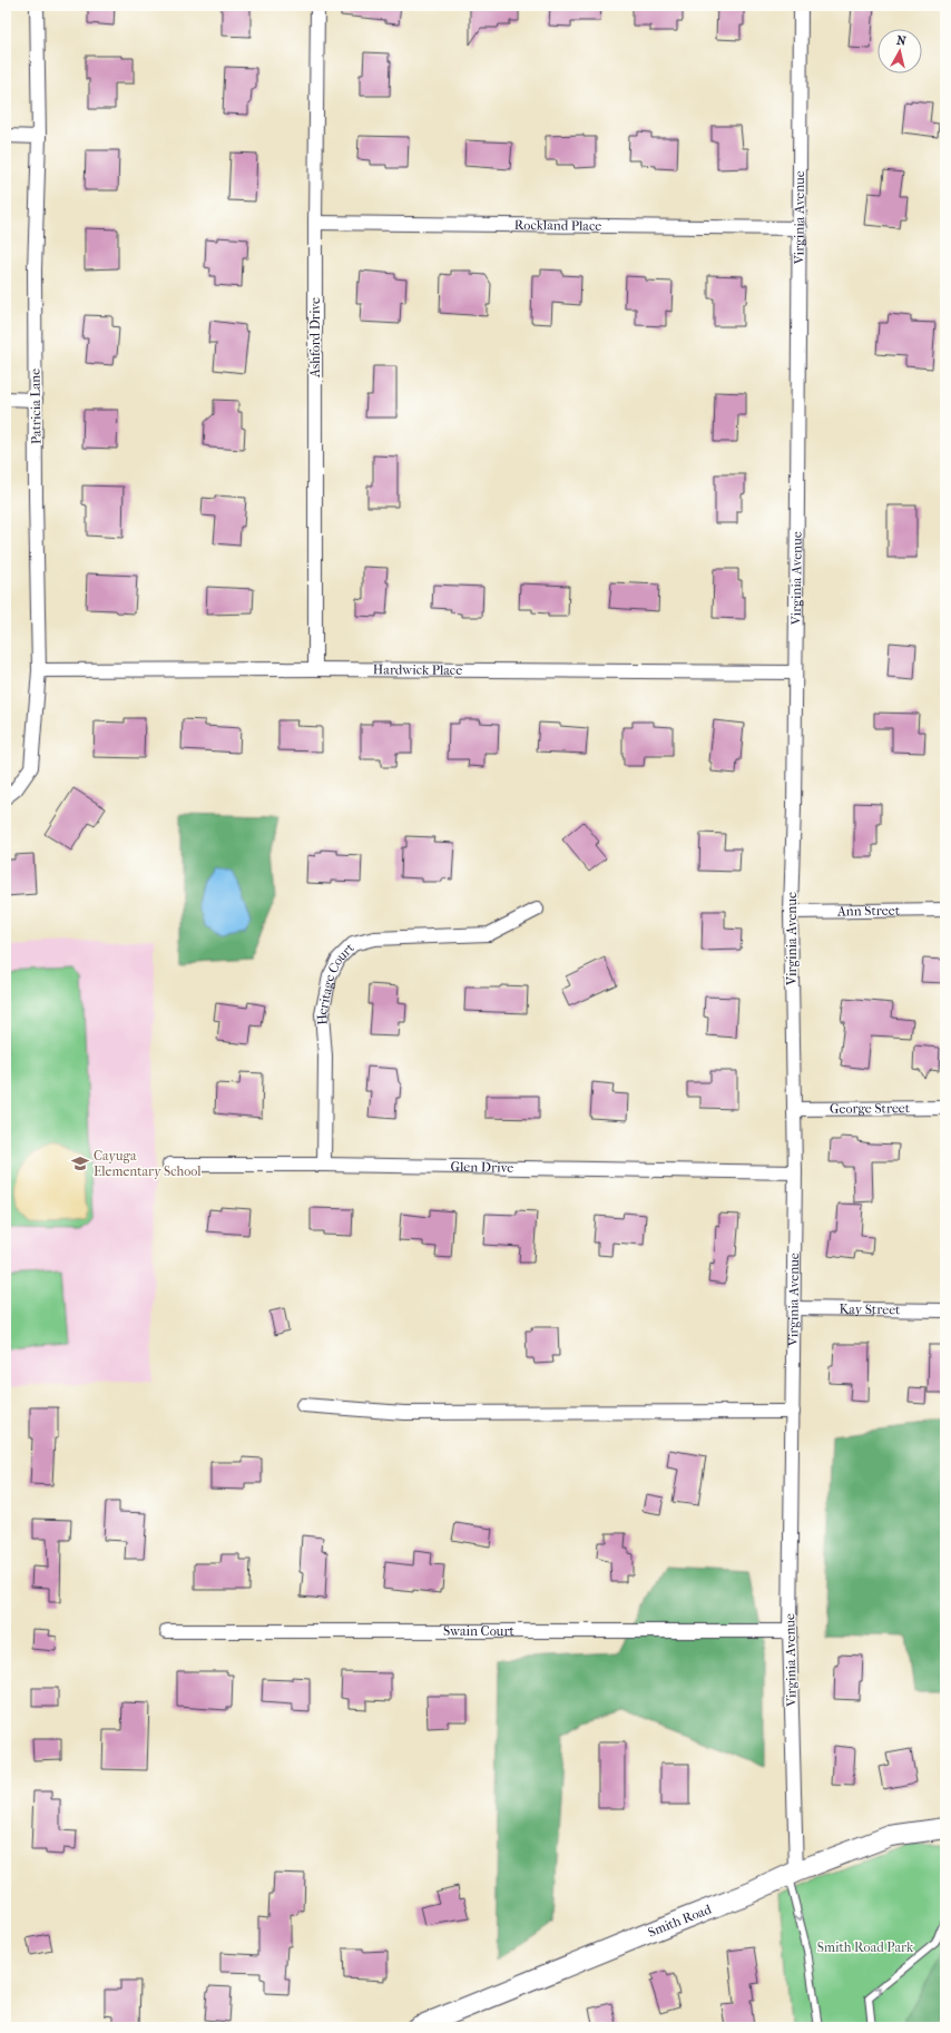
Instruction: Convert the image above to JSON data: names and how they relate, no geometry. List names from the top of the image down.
{
  "streets": {
    "street": [
      "Virginia Avenue",
      "Rockland Place",
      "Ashford Drive",
      "Patricia Lane",
      "Hardwick Place",
      "Ann Street",
      "Heritage Court",
      "George Street",
      "Glen Drive",
      "Kay Street",
      "Swain Court",
      "Smith Road"
    ]
  },
  "crossings": [
    ["Virginia Avenue", "Rockland Place"],
    ["Virginia Avenue", "Hardwick Place"],
    ["Virginia Avenue", "Ann Street"],
    ["Virginia Avenue", "George Street"],
    ["Virginia Avenue", "Glen Drive"],
    ["Virginia Avenue", "Kay Street"],
    ["Virginia Avenue", "Swain Court"],
    ["Virginia Avenue", "Smith Road"],
    ["Rockland Place", "Ashford Drive"],
    ["Ashford Drive", "Hardwick Place"],
    ["Patricia Lane", "Hardwick Place"],
    ["Heritage Court", "Glen Drive"]
  ],
  "parks": ["Smith Road Park"],
  "places": {
    "school or university": ["Cayuga Elementary School"]
  },
  "north": "top"
}
